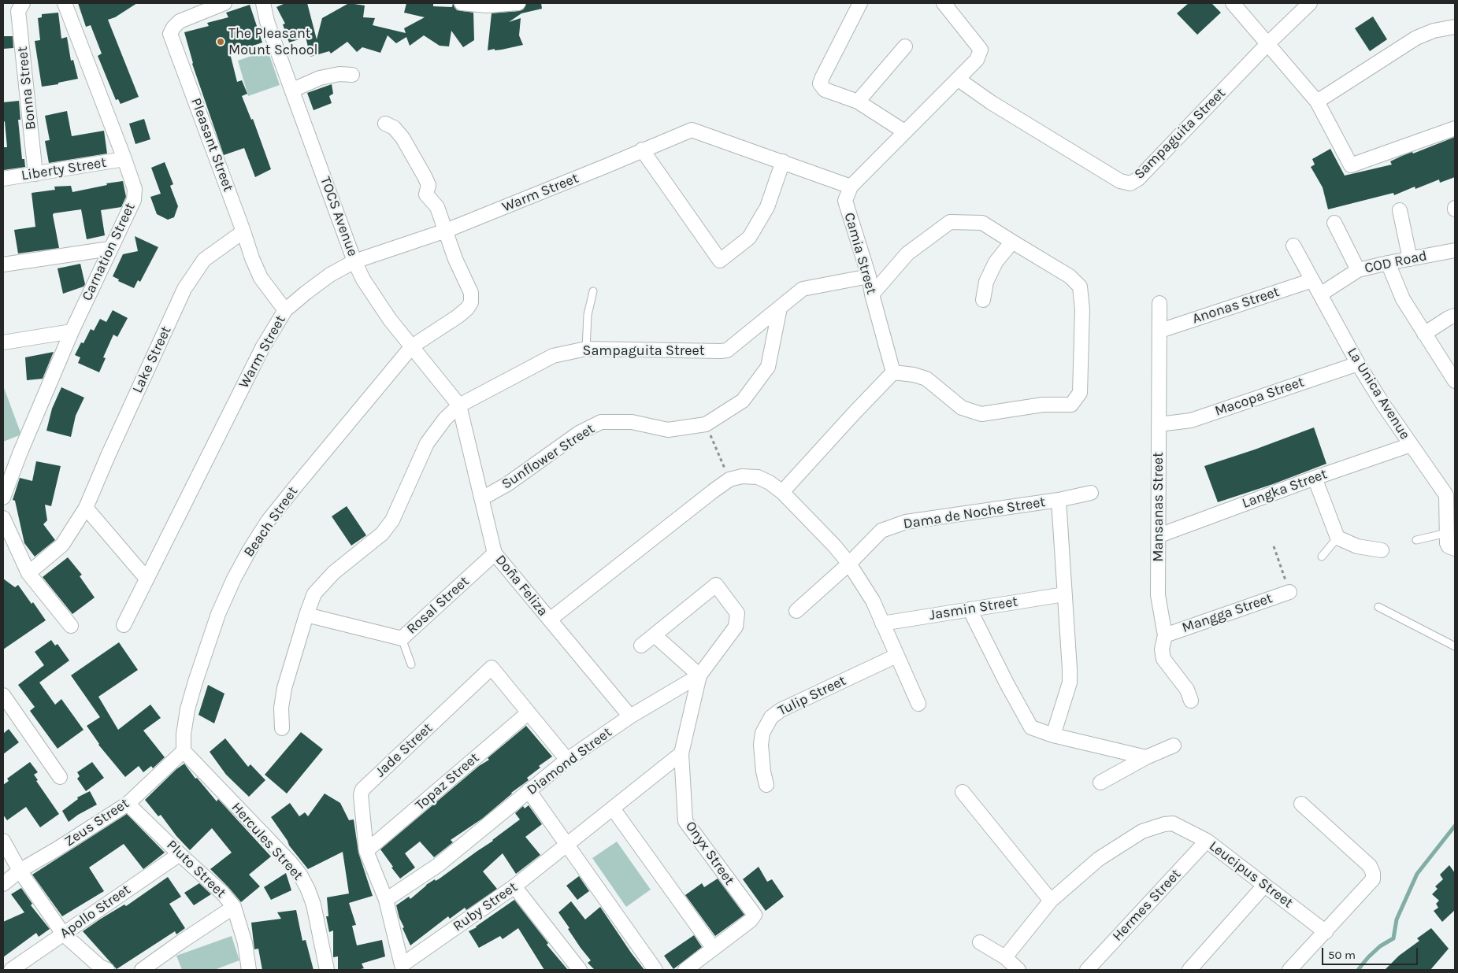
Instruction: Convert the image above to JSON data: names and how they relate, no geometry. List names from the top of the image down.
{
  "streets": {
    "street": [
      "Bonna Street",
      "Sampaguita Street",
      "Pleasant Street",
      "Liberty Street",
      "Warm Street",
      "TOCS Avenue",
      "Carnation Street",
      "Camia Street",
      "COD Road",
      "Anonas Street",
      "Lake Street",
      "La Unica Avenue",
      "Macopa Street",
      "Sunflower Street",
      "Langka Street",
      "Mansanas Street",
      "Dama de Noche Street",
      "Beach Street",
      "Doña Feliza",
      "Rosal Street",
      "Jasmin Street",
      "Mangga Street",
      "Tulip Street",
      "Jade Street",
      "Diamond Street",
      "Topaz Street",
      "Zeus Street",
      "Hercules Street",
      "Onyx Street",
      "Pluto Street",
      "Leucipus Street",
      "Hermes Street",
      "Ruby Street",
      "Apollo Street"
    ]
  },
  "crossings": [
    ["Bonna Street", "Liberty Street"],
    ["Sampaguita Street", "TOCS Avenue"],
    ["Sampaguita Street", "Camia Street"],
    ["Sampaguita Street", "Sunflower Street"],
    ["Sampaguita Street", "Doña Feliza"],
    ["Sampaguita Street", "Rosal Street"],
    ["Pleasant Street", "Warm Street"],
    ["Pleasant Street", "Lake Street"],
    ["Liberty Street", "Carnation Street"],
    ["Warm Street", "TOCS Avenue"],
    ["Warm Street", "Camia Street"],
    ["Warm Street", "Beach Street"],
    ["TOCS Avenue", "Beach Street"],
    ["TOCS Avenue", "Doña Feliza"],
    ["COD Road", "La Unica Avenue"],
    ["Anonas Street", "La Unica Avenue"],
    ["Anonas Street", "Mansanas Street"],
    ["La Unica Avenue", "Macopa Street"],
    ["La Unica Avenue", "Langka Street"],
    ["Macopa Street", "Mansanas Street"],
    ["Sunflower Street", "Doña Feliza"],
    ["Langka Street", "Mansanas Street"],
    ["Mansanas Street", "Mangga Street"],
    ["Beach Street", "Zeus Street"],
    ["Beach Street", "Hercules Street"],
    ["Doña Feliza", "Rosal Street"],
    ["Doña Feliza", "Diamond Street"],
    ["Jade Street", "Diamond Street"],
    ["Jade Street", "Topaz Street"],
    ["Jade Street", "Ruby Street"],
    ["Diamond Street", "Onyx Street"],
    ["Zeus Street", "Hercules Street"],
    ["Zeus Street", "Pluto Street"],
    ["Onyx Street", "Ruby Street"],
    ["Pluto Street", "Apollo Street"],
    ["Leucipus Street", "Hermes Street"]
  ],
  "places": ["The Pleasant Mount School"],
  "scale_bar": "50 m"
}
